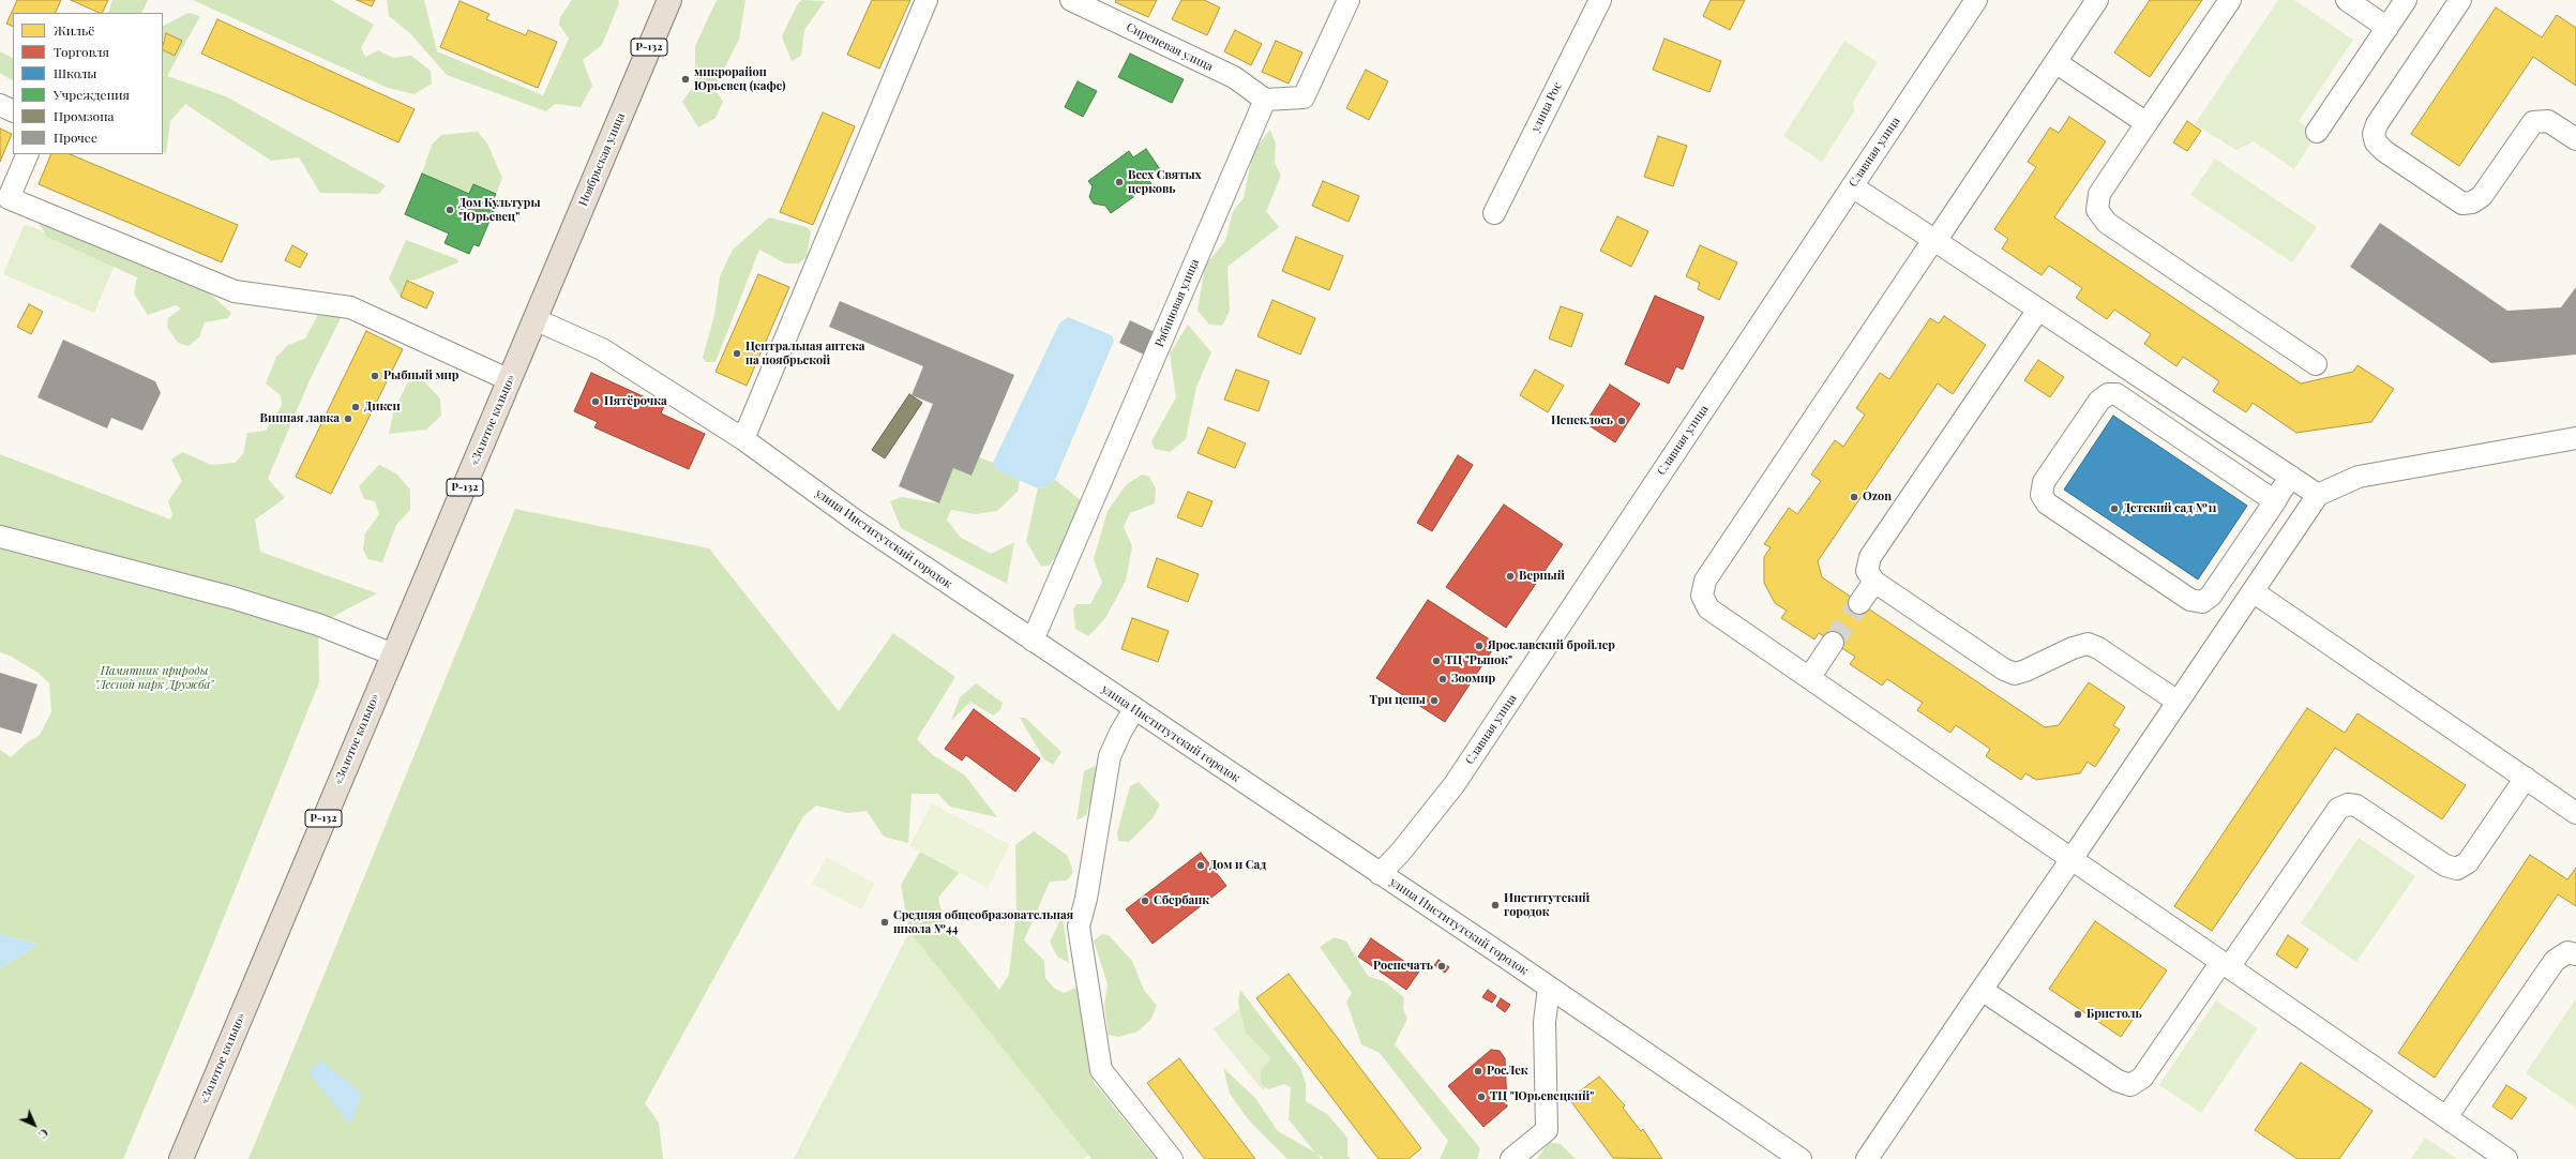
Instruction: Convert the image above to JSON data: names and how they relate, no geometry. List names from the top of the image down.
{
  "streets": {
    "highway": ["Р-132", "Ноябрьская улица", "«Золотое кольцо»"],
    "street": [
      "Сиреневая улица",
      "улица Рос",
      "Славная улица",
      "Рябиновая улица",
      "улица Институтский городок"
    ]
  },
  "crossings": [
    ["Сиреневая улица", "Рябиновая улица"],
    ["Славная улица", "улица Институтский городок"],
    ["Ноябрьская улица", "«Золотое кольцо»"],
    ["Ноябрьская улица", "улица Институтский городок"],
    ["Рябиновая улица", "улица Институтский городок"],
    ["«Золотое кольцо»", "улица Институтский городок"]
  ],
  "parks": ["Памятник природы \"Лесной парк Дружба\""],
  "places": [
    "микрорайон Юрьевец (кафе)",
    "Всех Святых церковь",
    "Дом Культуры \"Юрьевец\"",
    "Центральная аптека на ноябрьской",
    "Рыбный мир",
    "Пятёрочка",
    "Дикси",
    "Винная лавка",
    "Испеклось",
    "Ozon",
    "Детский сад №11",
    "Верный",
    "Ярославский бройлер",
    "ТЦ \"Рынок\"",
    "Зоомир",
    "Три цены",
    "Дом и Сад",
    "Сбербанк",
    "Институтский городок",
    "Средняя общеобразовательная школа №44",
    "Роспечать",
    "Бристоль",
    "РосЛек",
    "ТЦ \"Юрьевецкий\""
  ],
  "legend": [
    "Жильё",
    "Торговля",
    "Школы",
    "Учреждения",
    "Промзона",
    "Прочее"
  ],
  "north": "bottom right"
}
